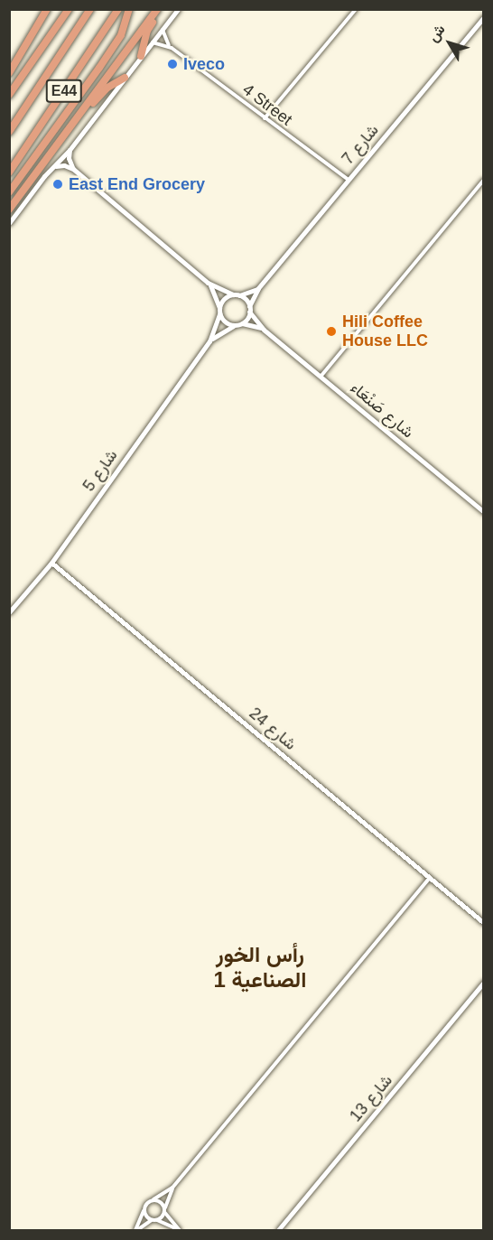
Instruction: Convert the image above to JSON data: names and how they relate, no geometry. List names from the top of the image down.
{
  "streets": {
    "highway": ["E44"],
    "street": [
      "4 Street",
      "شارع 7",
      "شارع صَنْعَاء",
      "شارع 5",
      "شارع 24",
      "شارع 13"
    ]
  },
  "crossings": [
    ["4 Street", "شارع 7"],
    ["شارع 7", "شارع صَنْعَاء"],
    ["شارع 7", "شارع 5"],
    ["شارع صَنْعَاء", "شارع 5"],
    ["شارع 5", "شارع 24"]
  ],
  "districts": ["رأس الخور الصناعية 1"],
  "places": ["Iveco", "East End Grocery", "Hili Coffee House LLC"],
  "north": "top left"
}
